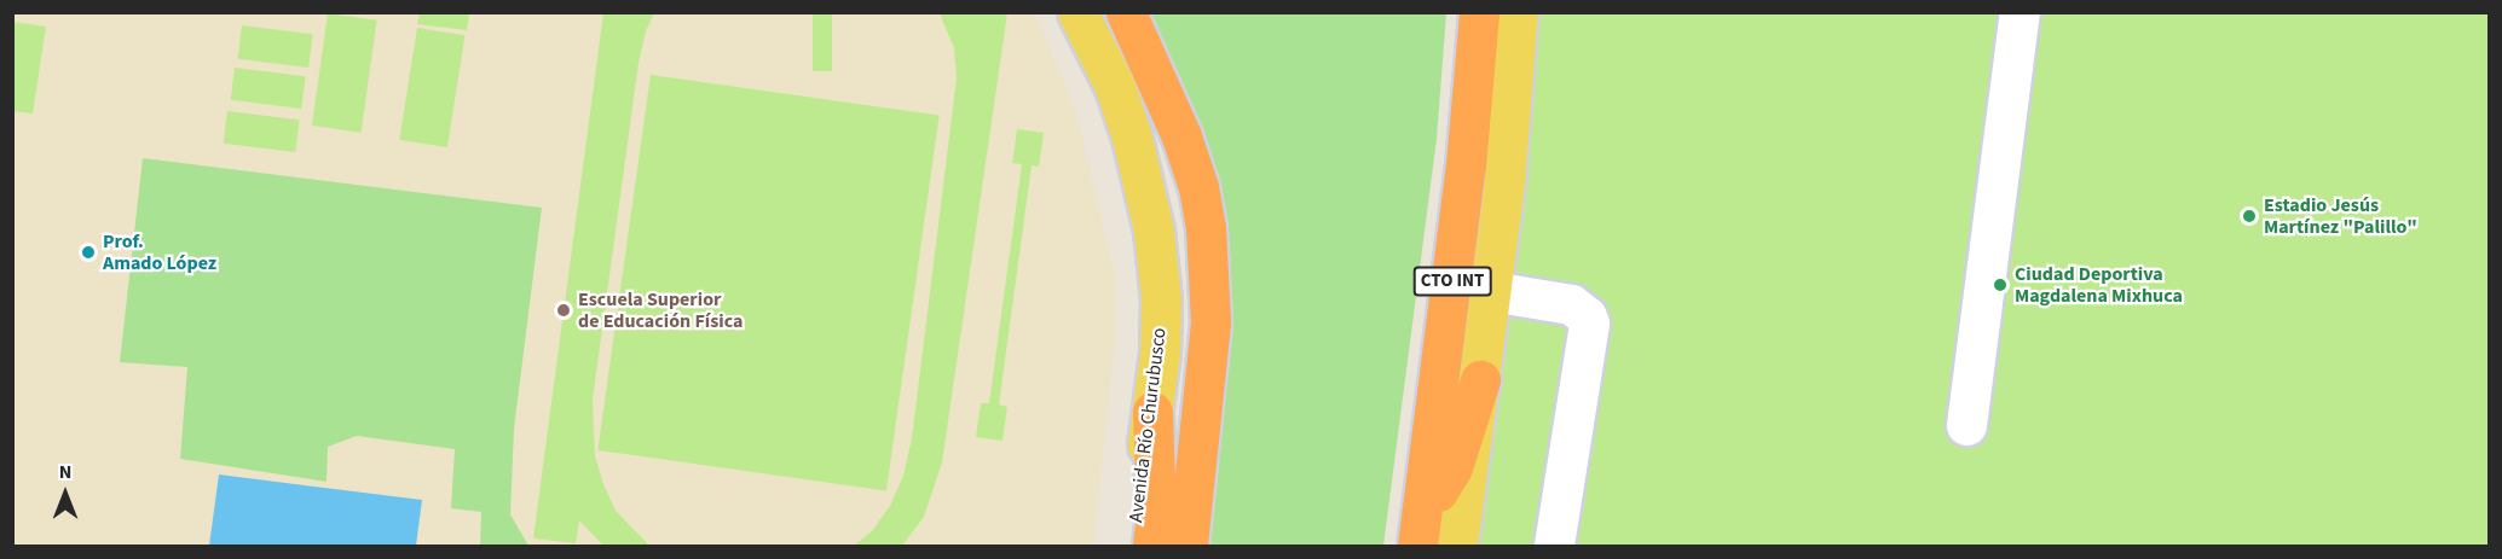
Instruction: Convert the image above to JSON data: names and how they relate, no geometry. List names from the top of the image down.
{
  "streets": {
    "highway": ["CTO INT"],
    "main road": ["Avenida Río Churubusco"]
  },
  "places": [
    "Estadio Jesús Martínez \"Palillo\"",
    "Prof. Amado López",
    "Ciudad Deportiva Magdalena Mixhuca",
    "Escuela Superior de Educación Física"
  ],
  "north": "top"
}
